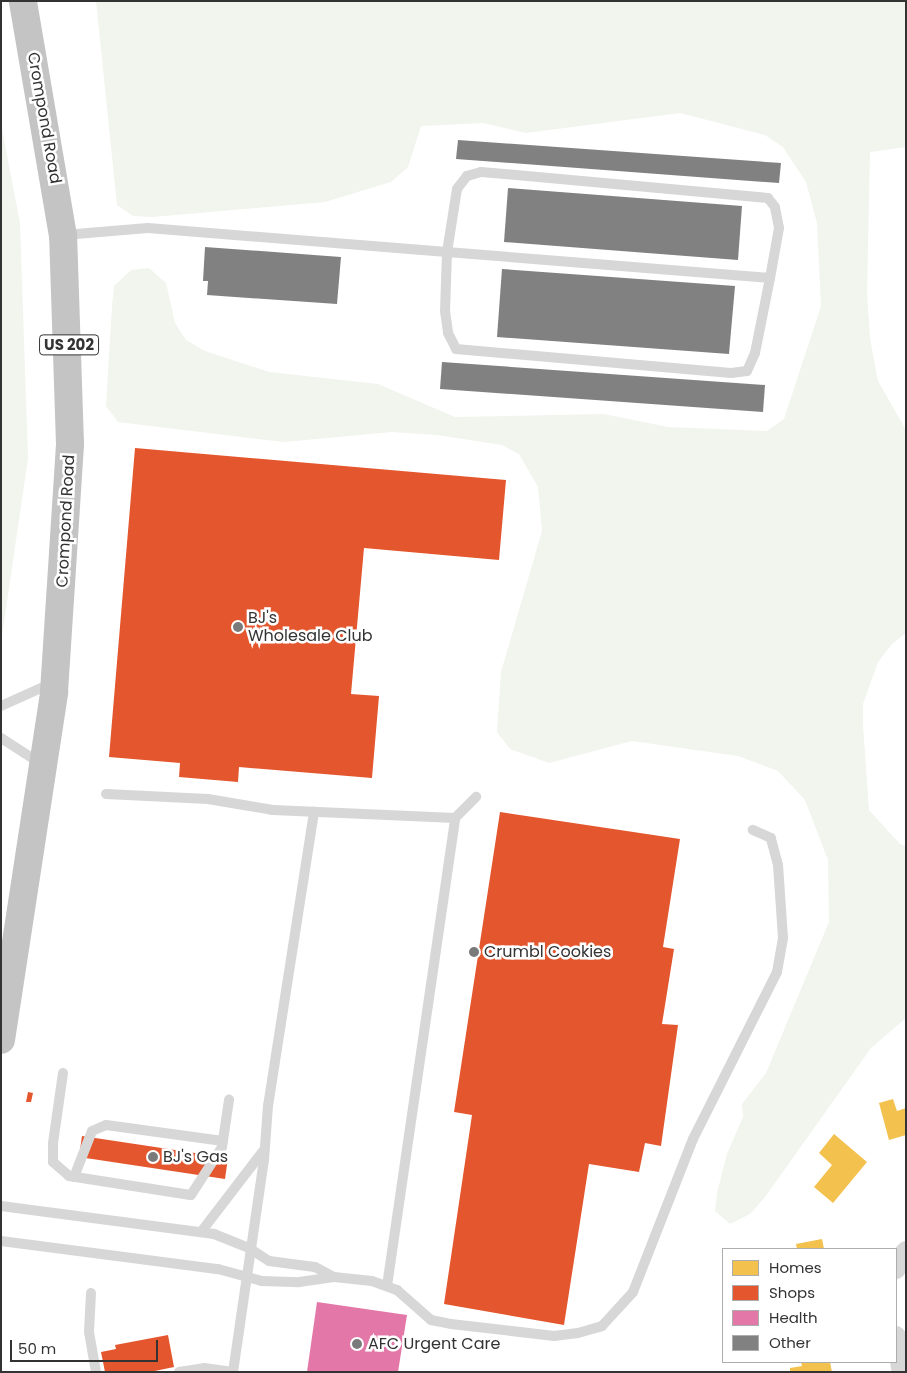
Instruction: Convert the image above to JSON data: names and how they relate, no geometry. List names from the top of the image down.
{
  "streets": {
    "highway": ["Crompond Road", "US 202"]
  },
  "places": [
    "BJ's Wholesale Club",
    "Crumbl Cookies",
    "BJ's Gas",
    "AFC Urgent Care"
  ],
  "legend": [
    "Homes",
    "Shops",
    "Health",
    "Other"
  ],
  "scale_bar": "50 m"
}
